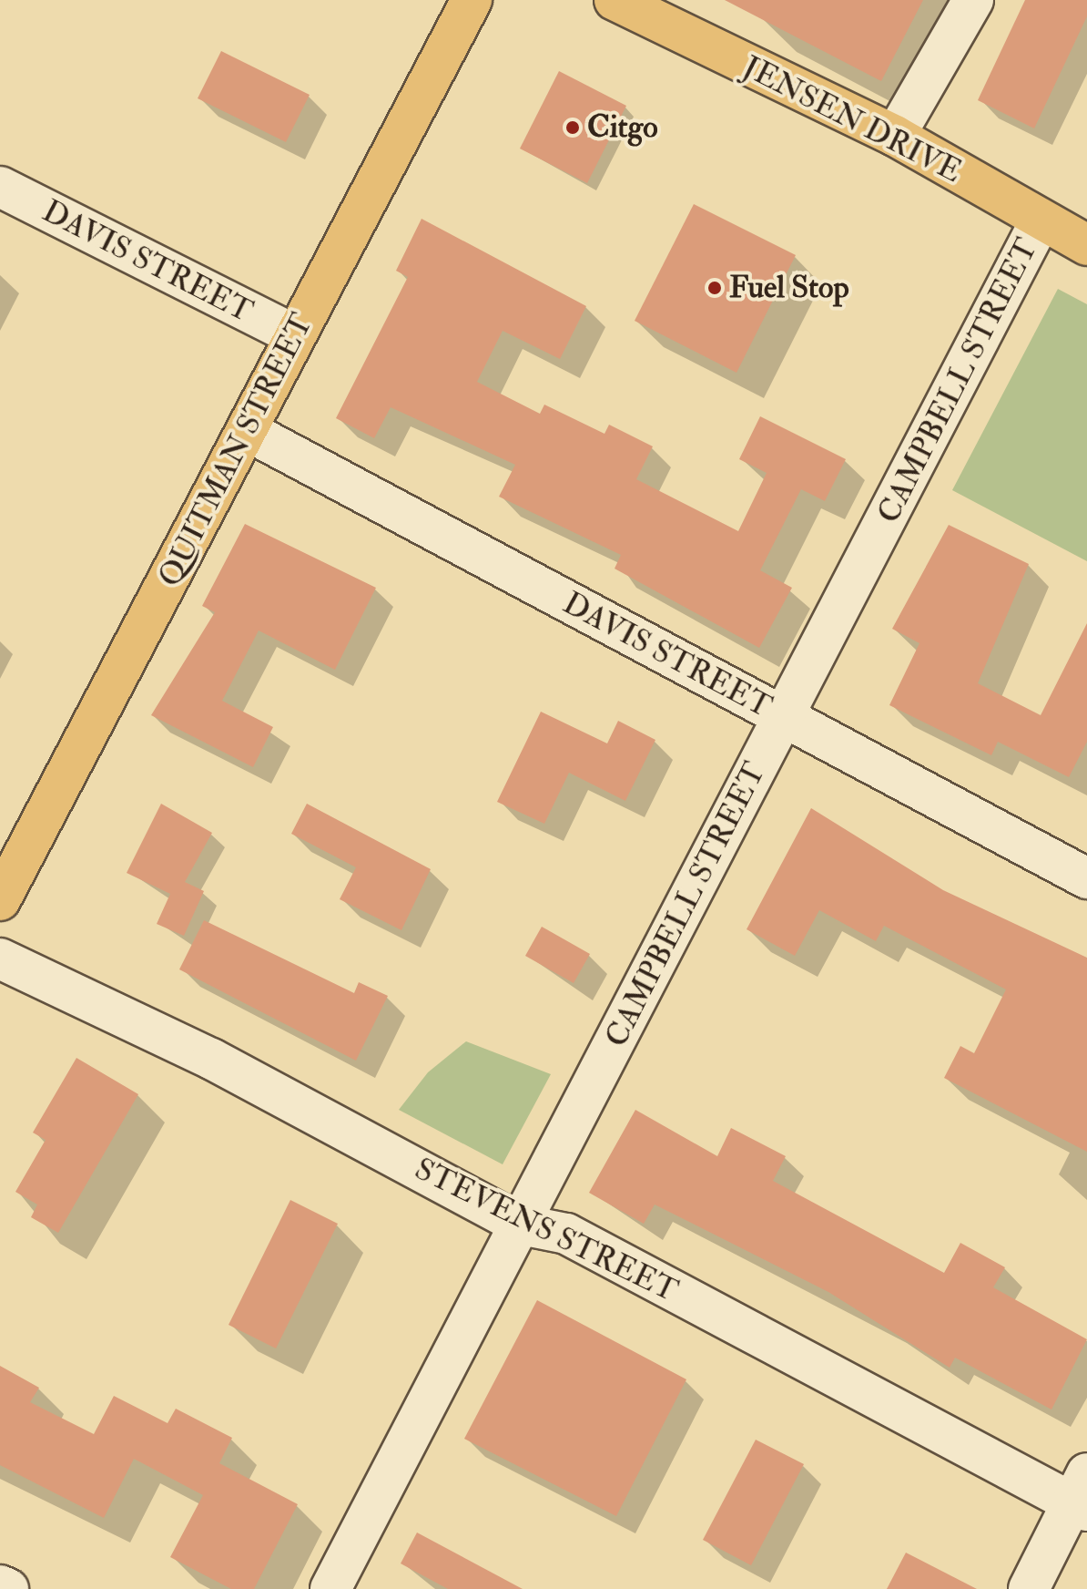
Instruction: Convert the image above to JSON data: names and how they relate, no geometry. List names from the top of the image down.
{
  "streets": {
    "main road": ["JENSEN DRIVE", "QUITMAN STREET"],
    "street": ["DAVIS STREET", "CAMPBELL STREET", "STEVENS STREET"]
  },
  "crossings": [
    ["JENSEN DRIVE", "CAMPBELL STREET"],
    ["DAVIS STREET", "CAMPBELL STREET"],
    ["DAVIS STREET", "QUITMAN STREET"],
    ["CAMPBELL STREET", "STEVENS STREET"]
  ],
  "places": ["Citgo", "Fuel Stop"]
}
